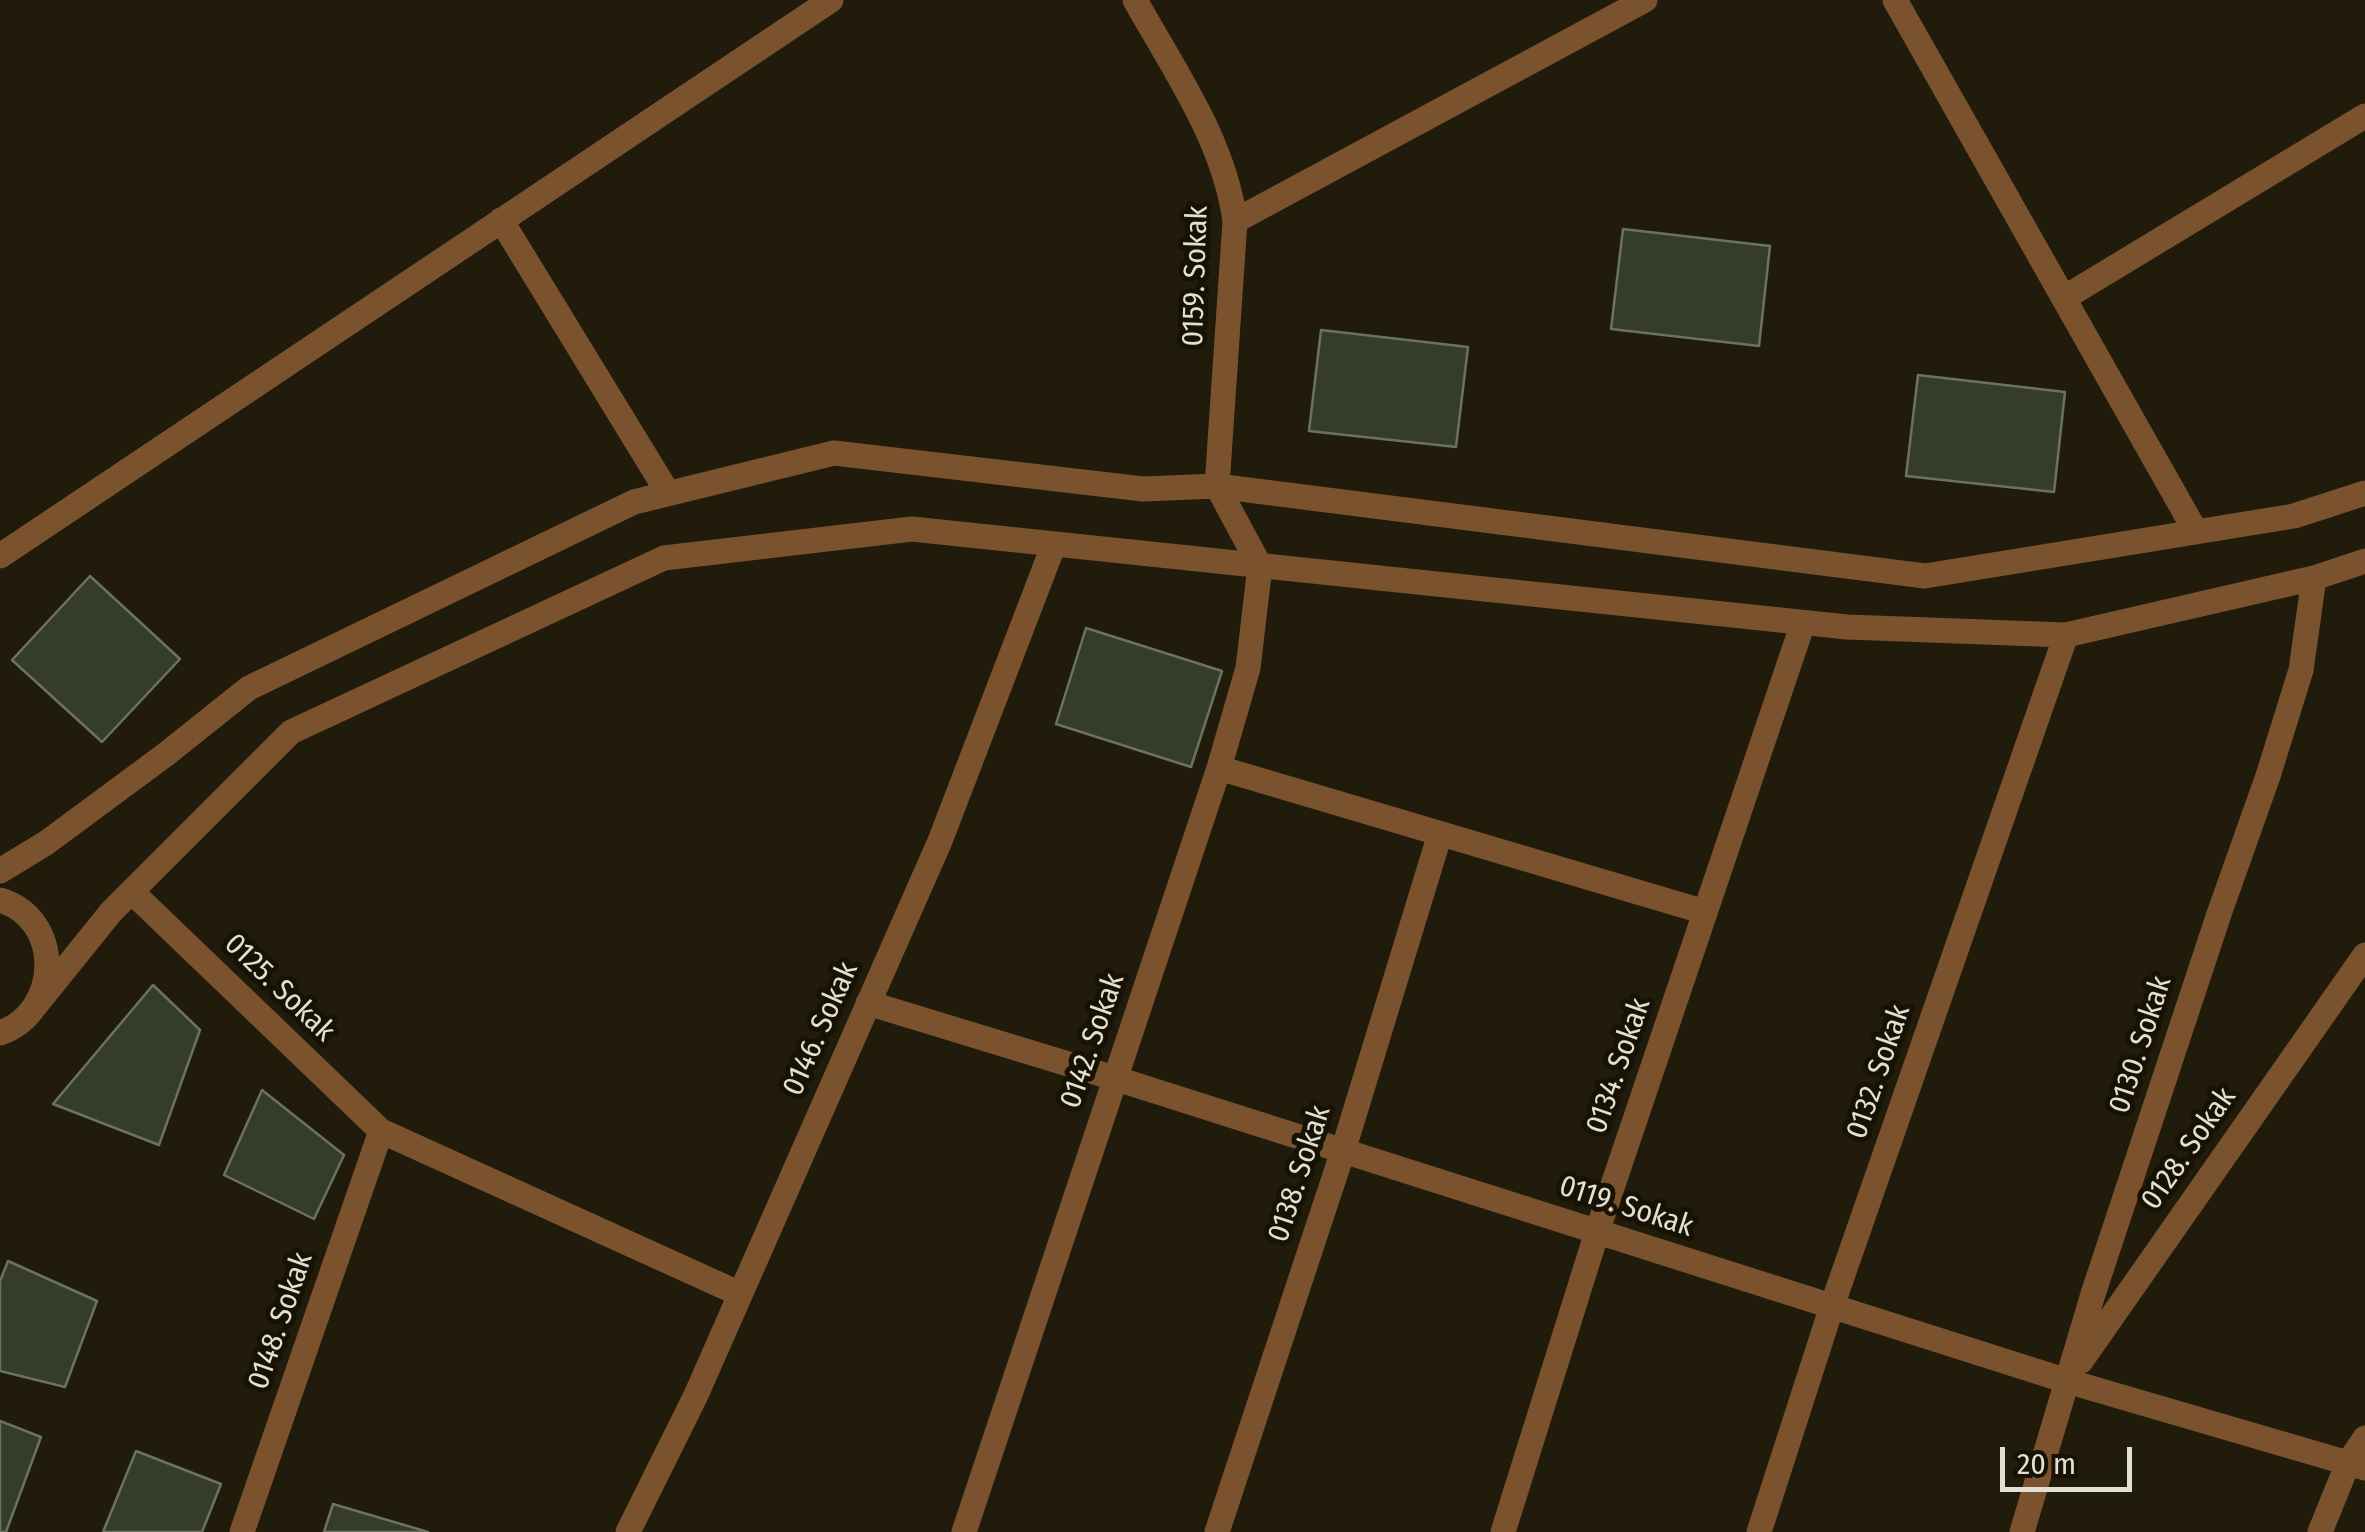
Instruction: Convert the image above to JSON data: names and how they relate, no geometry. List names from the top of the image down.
{
  "streets": {
    "street": [
      "0159. Sokak",
      "0125. Sokak",
      "0146. Sokak",
      "0142. Sokak",
      "0130. Sokak",
      "0134. Sokak",
      "0132. Sokak",
      "0128. Sokak",
      "0138. Sokak",
      "0119. Sokak",
      "0148. Sokak"
    ]
  },
  "crossings": [
    ["0125. Sokak", "0146. Sokak"],
    ["0125. Sokak", "0148. Sokak"],
    ["0146. Sokak", "0119. Sokak"],
    ["0142. Sokak", "0119. Sokak"],
    ["0130. Sokak", "0128. Sokak"],
    ["0130. Sokak", "0119. Sokak"],
    ["0134. Sokak", "0119. Sokak"],
    ["0132. Sokak", "0119. Sokak"],
    ["0128. Sokak", "0119. Sokak"],
    ["0138. Sokak", "0119. Sokak"]
  ],
  "scale_bar": "20 m"
}
